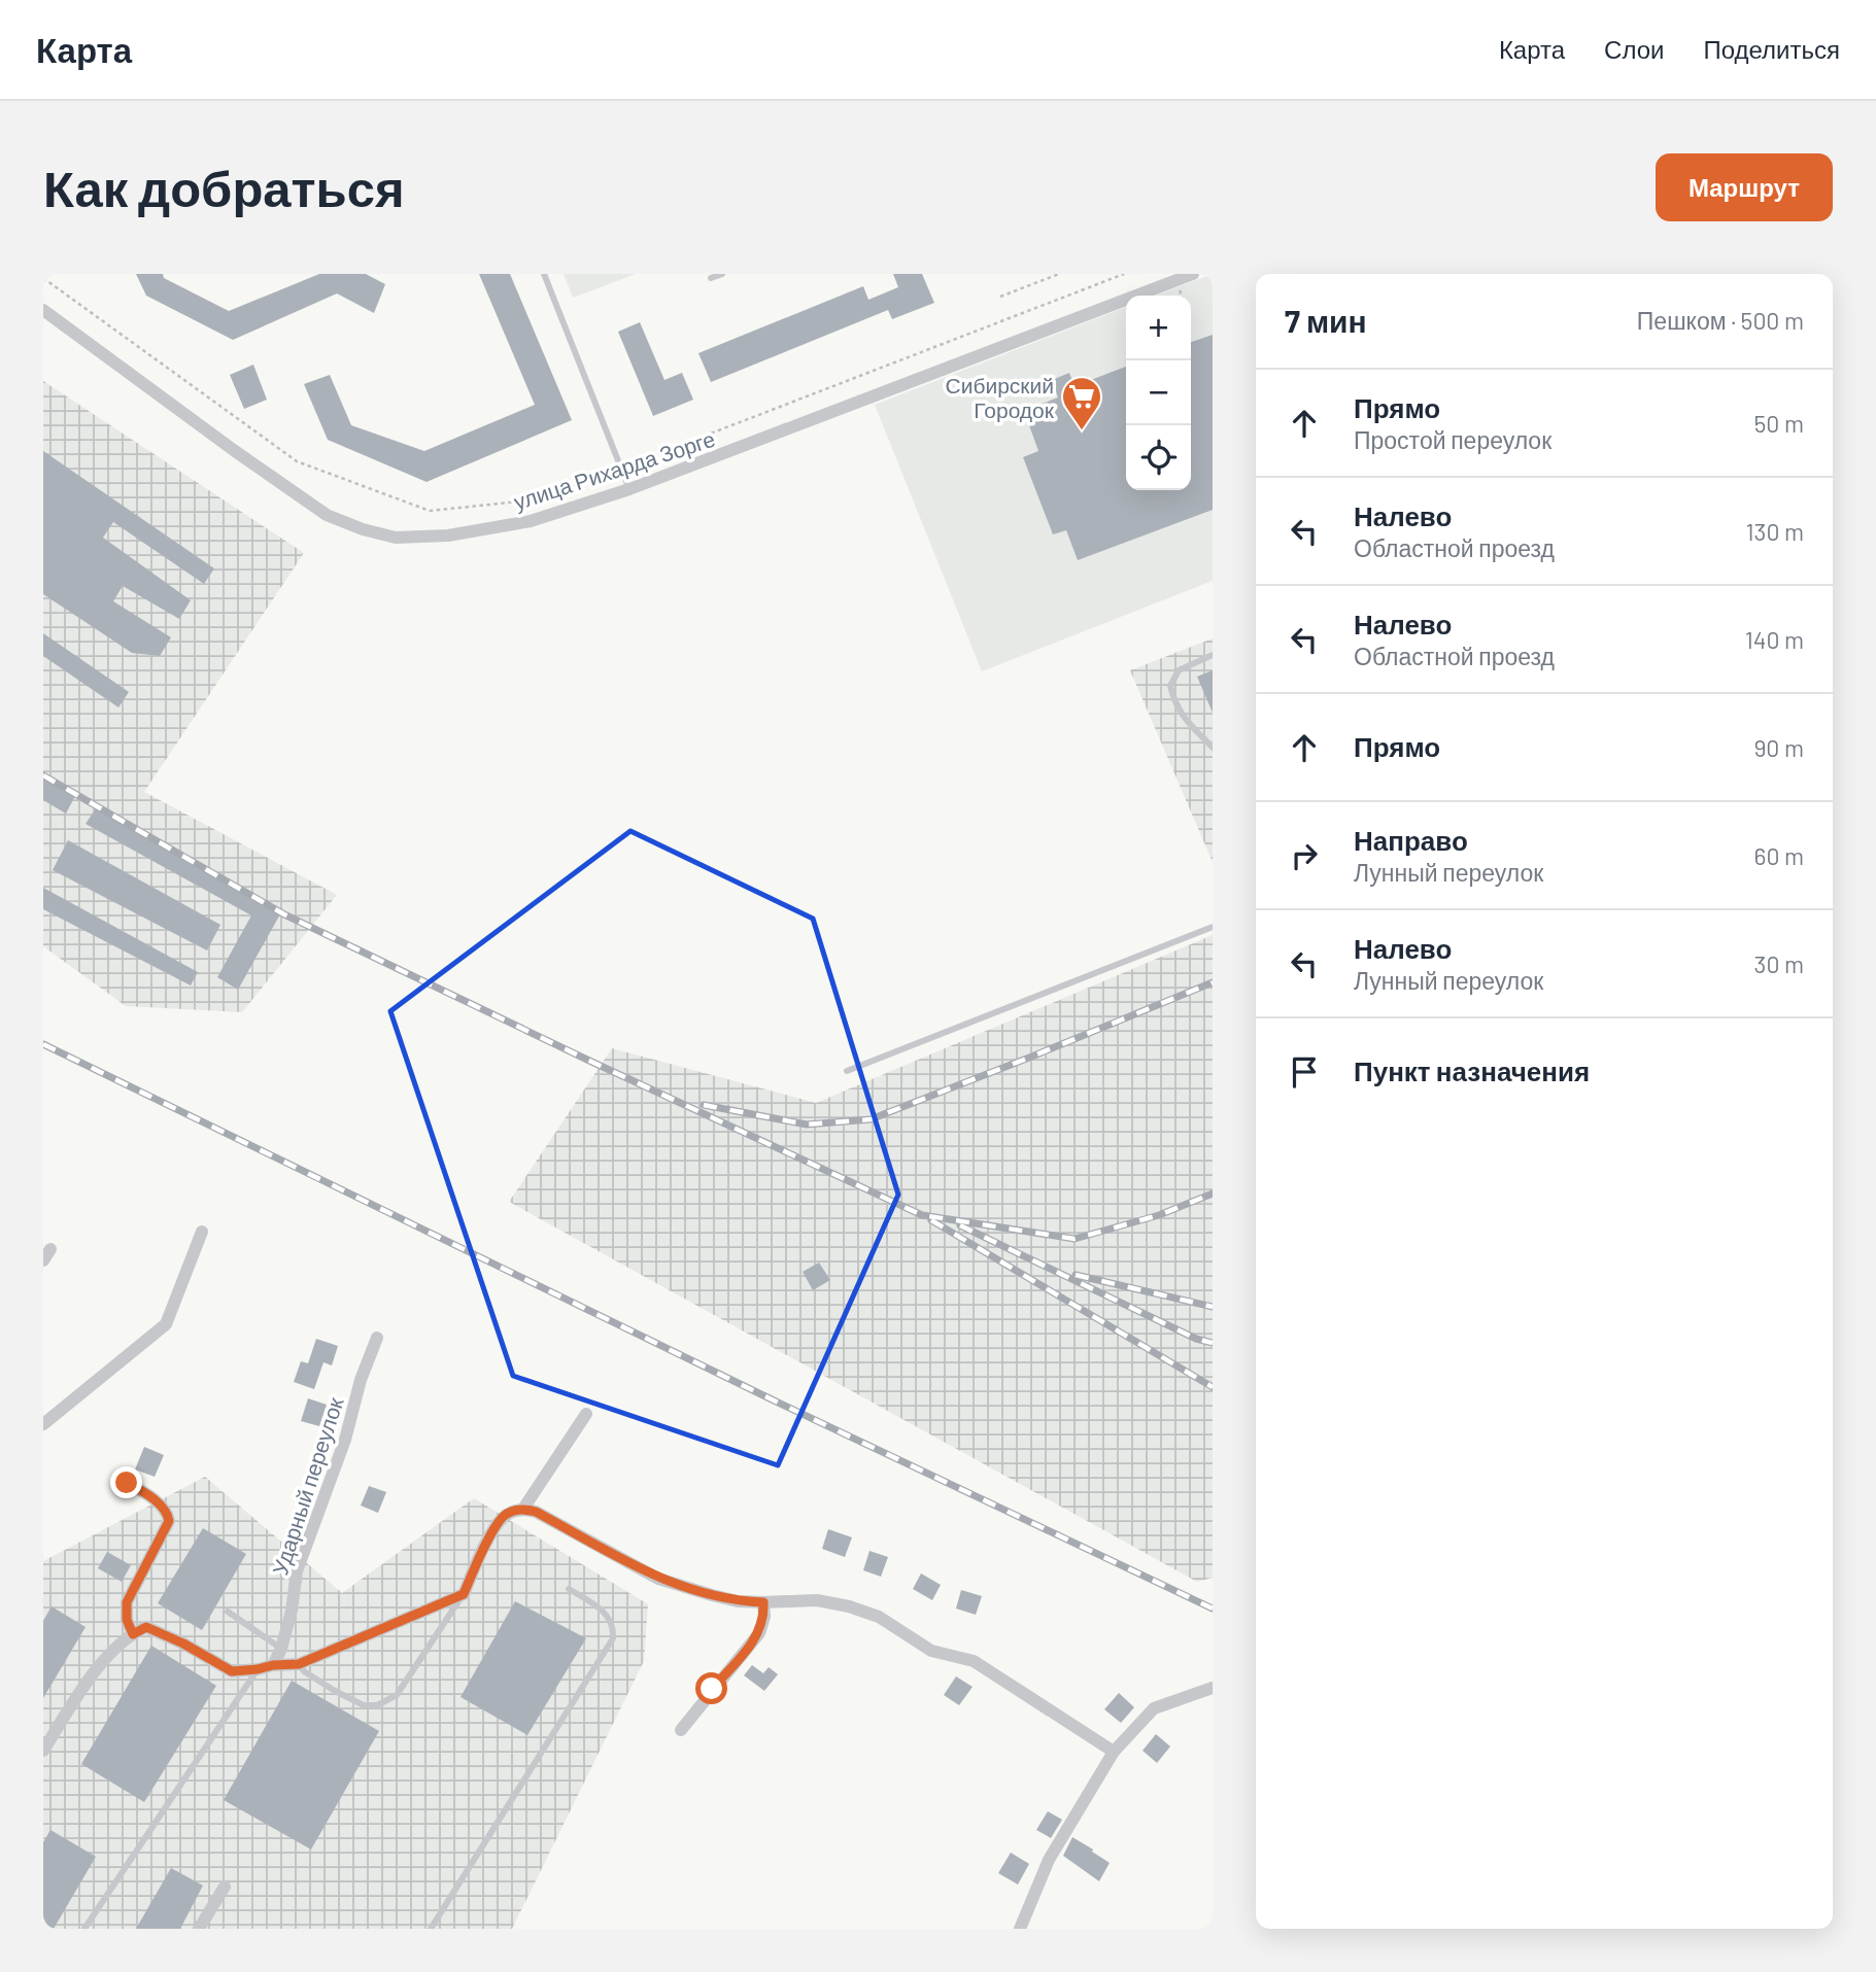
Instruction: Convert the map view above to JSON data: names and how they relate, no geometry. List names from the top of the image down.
{
  "streets": {
    "street": ["улица Рихарда Зорге", "Ударный переулок"]
  },
  "places": {
    "supermarket": ["Сибирский Городок"]
  },
  "page": {
    "header": "Карта",
    "nav": ["Карта", "Слои", "Поделиться"],
    "buttons": "Маршрут",
    "title": "Как добраться",
    "heading": ["7 мин", "Пешком · 500 m"],
    "map_buttons": ["+", "−"],
    "list": [
      ["Прямо", "Простой переулок", "50 m"],
      ["Налево", "Областной проезд", "130 m"],
      ["Налево", "Областной проезд", "140 m"],
      ["Прямо", "90 m"],
      ["Направо", "Лунный переулок", "60 m"],
      ["Налево", "Лунный переулок", "30 m"],
      "Пункт назначения"
    ]
  }
}
